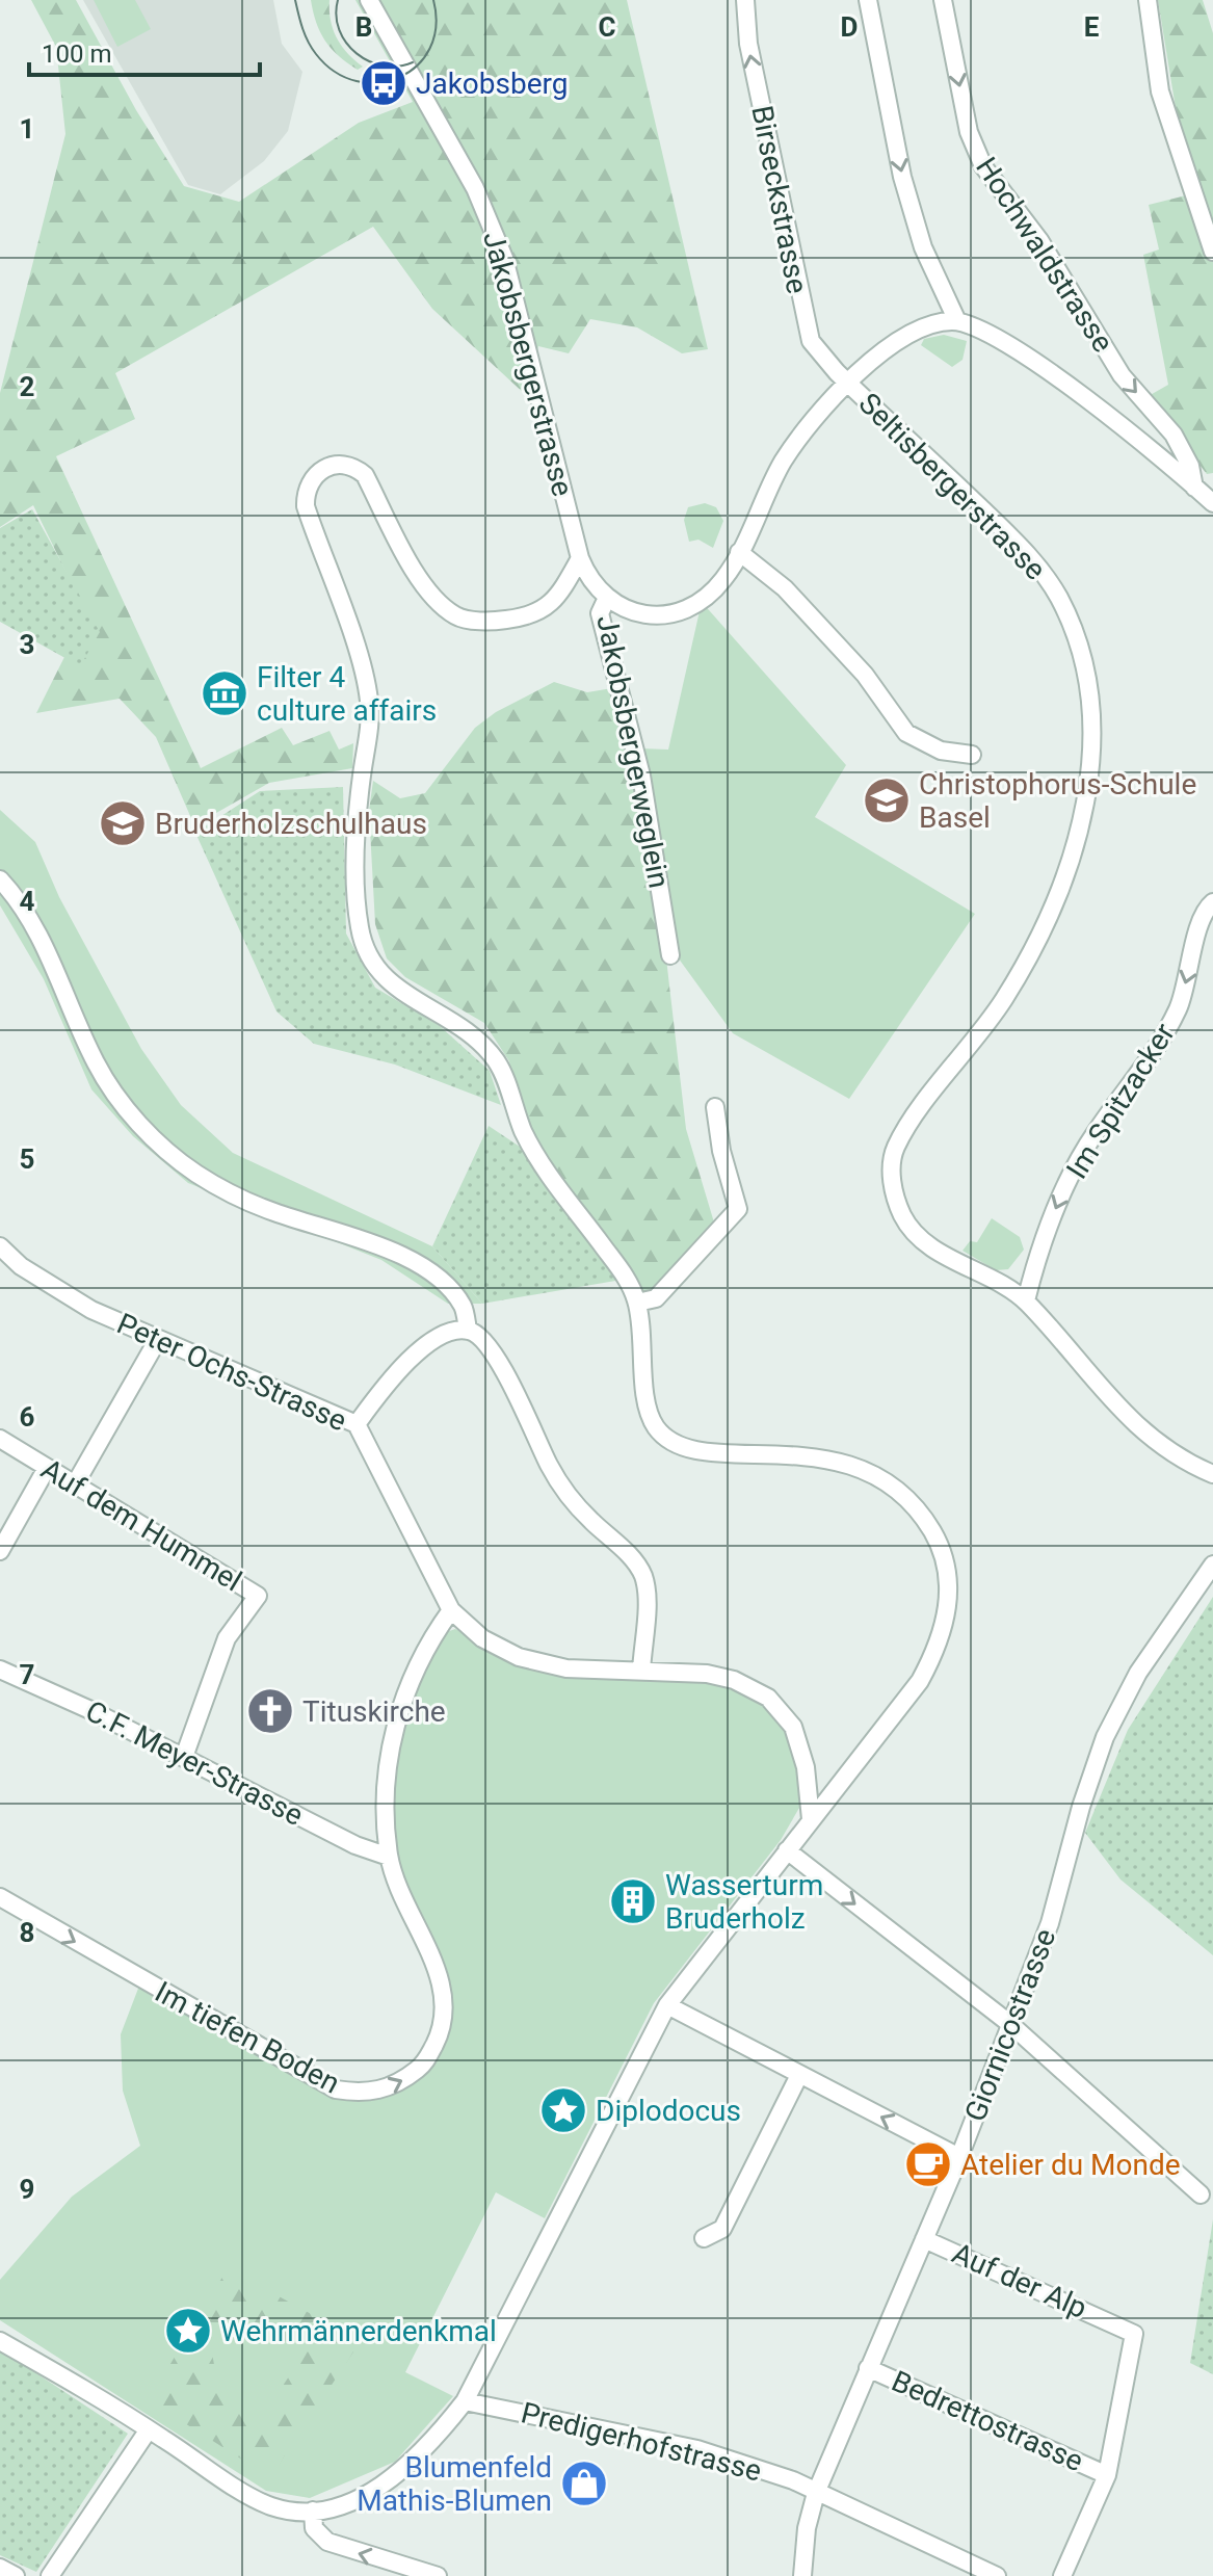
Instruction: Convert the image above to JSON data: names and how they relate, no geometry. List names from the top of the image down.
{
  "streets": {
    "street": [
      "Birseckstrasse",
      "Hochwaldstrasse",
      "Jakobsbergerstrasse",
      "Seltisbergerstrasse",
      "Jakobsbergerweglein",
      "Im Spitzacker",
      "Peter Ochs-Strasse",
      "Auf dem Hummel",
      "C.F. Meyer-Strasse",
      "Giornicostrasse",
      "Im tiefen Boden",
      "Auf der Alp",
      "Bedrettostrasse",
      "Predigerhofstrasse"
    ]
  },
  "crossings": [
    ["Birseckstrasse", "Seltisbergerstrasse"],
    ["Jakobsbergerstrasse", "Jakobsbergerweglein"],
    ["Seltisbergerstrasse", "Im Spitzacker"],
    ["Peter Ochs-Strasse", "Im tiefen Boden"],
    ["Auf dem Hummel", "C.F. Meyer-Strasse"],
    ["C.F. Meyer-Strasse", "Im tiefen Boden"],
    ["Giornicostrasse", "Auf der Alp"],
    ["Giornicostrasse", "Bedrettostrasse"],
    ["Giornicostrasse", "Predigerhofstrasse"],
    ["Auf der Alp", "Bedrettostrasse"]
  ],
  "one_way": ["Im Spitzacker"],
  "places": {
    "bus stop": ["Jakobsberg"],
    "museum": ["Filter 4 culture affairs"],
    "school or university": ["Christophorus-Schule Basel", "Bruderholzschulhaus"],
    "church": ["Tituskirche"],
    "building": ["Wasserturm Bruderholz"],
    "place": ["Diplodocus", "Wehrmännerdenkmal"],
    "cafe": ["Atelier du Monde"],
    "shop": ["Blumenfeld Mathis-Blumen"]
  },
  "scale_bar": "100 m",
  "grid": {
    "columns": [
      "B",
      "C",
      "D",
      "E"
    ],
    "rows": [
      "1",
      "2",
      "3",
      "4",
      "5",
      "6",
      "7",
      "8",
      "9"
    ]
  }
}
